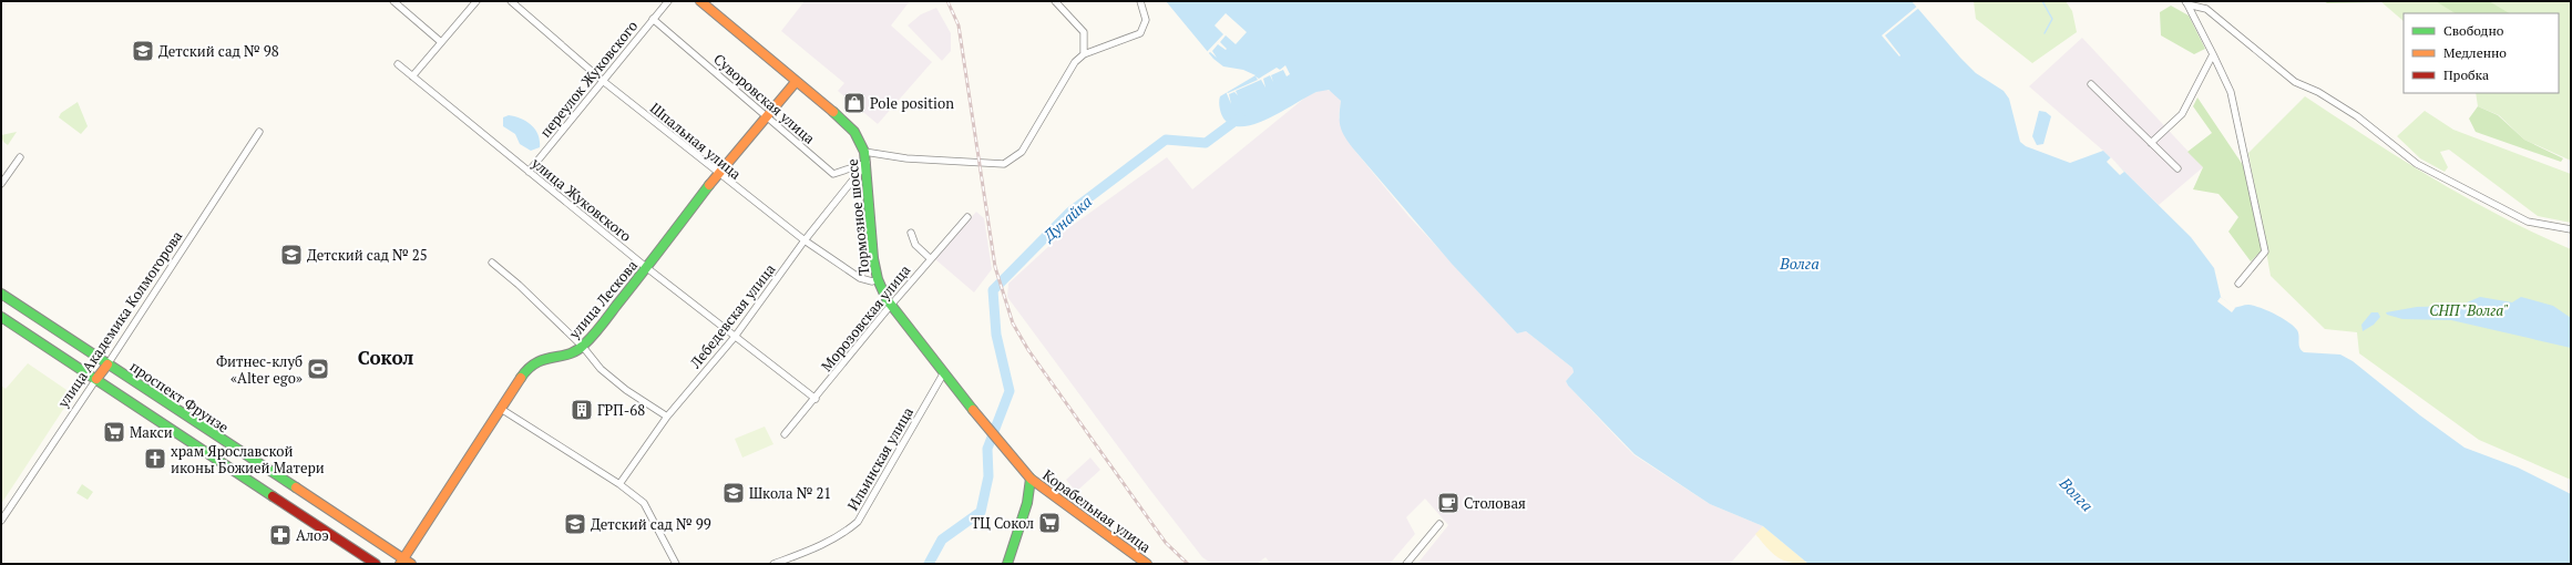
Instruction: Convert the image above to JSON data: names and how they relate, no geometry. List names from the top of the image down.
{
  "streets": {
    "street": [
      "переулок Жуковского",
      "Суворовская улица",
      "Шпальная улица",
      "улица Жуковского",
      "Тормозное шоссе",
      "улица Лескова",
      "Лебедевская улица",
      "Морозовская улица",
      "улица Академика Колмогорова",
      "проспект Фрунзе",
      "Ильинская улица",
      "Корабельная улица"
    ]
  },
  "crossings": [
    ["переулок Жуковского", "Суворовская улица"],
    ["переулок Жуковского", "Шпальная улица"],
    ["переулок Жуковского", "улица Жуковского"],
    ["Суворовская улица", "Тормозное шоссе"],
    ["Суворовская улица", "улица Лескова"],
    ["Суворовская улица", "Лебедевская улица"],
    ["Шпальная улица", "Тормозное шоссе"],
    ["Шпальная улица", "улица Лескова"],
    ["Шпальная улица", "Лебедевская улица"],
    ["улица Жуковского", "улица Лескова"],
    ["улица Жуковского", "Лебедевская улица"],
    ["улица Жуковского", "Морозовская улица"],
    ["Тормозное шоссе", "улица Лескова"],
    ["Тормозное шоссе", "Лебедевская улица"],
    ["Тормозное шоссе", "Морозовская улица"],
    ["Тормозное шоссе", "Ильинская улица"],
    ["Тормозное шоссе", "Корабельная улица"],
    ["улица Лескова", "проспект Фрунзе"],
    ["улица Академика Колмогорова", "проспект Фрунзе"]
  ],
  "districts": ["Сокол"],
  "water": ["Дунайка", "Волга"],
  "parks": ["СНП \"Волга\""],
  "places": {
    "school or university": [
      "Детский сад № 98",
      "Детский сад № 25",
      "Школа № 21",
      "Детский сад № 99"
    ],
    "shop": ["Pole position"],
    "sports": ["Фитнес-клуб «Alter ego»"],
    "building": ["ГРП-68"],
    "supermarket": ["Макси", "ТЦ Сокол"],
    "church": ["храм Ярославской иконы Божией Матери"],
    "cafe": ["Столовая"],
    "pharmacy": ["Алоэ"]
  },
  "legend": ["Свободно", "Медленно", "Пробка"]
}
